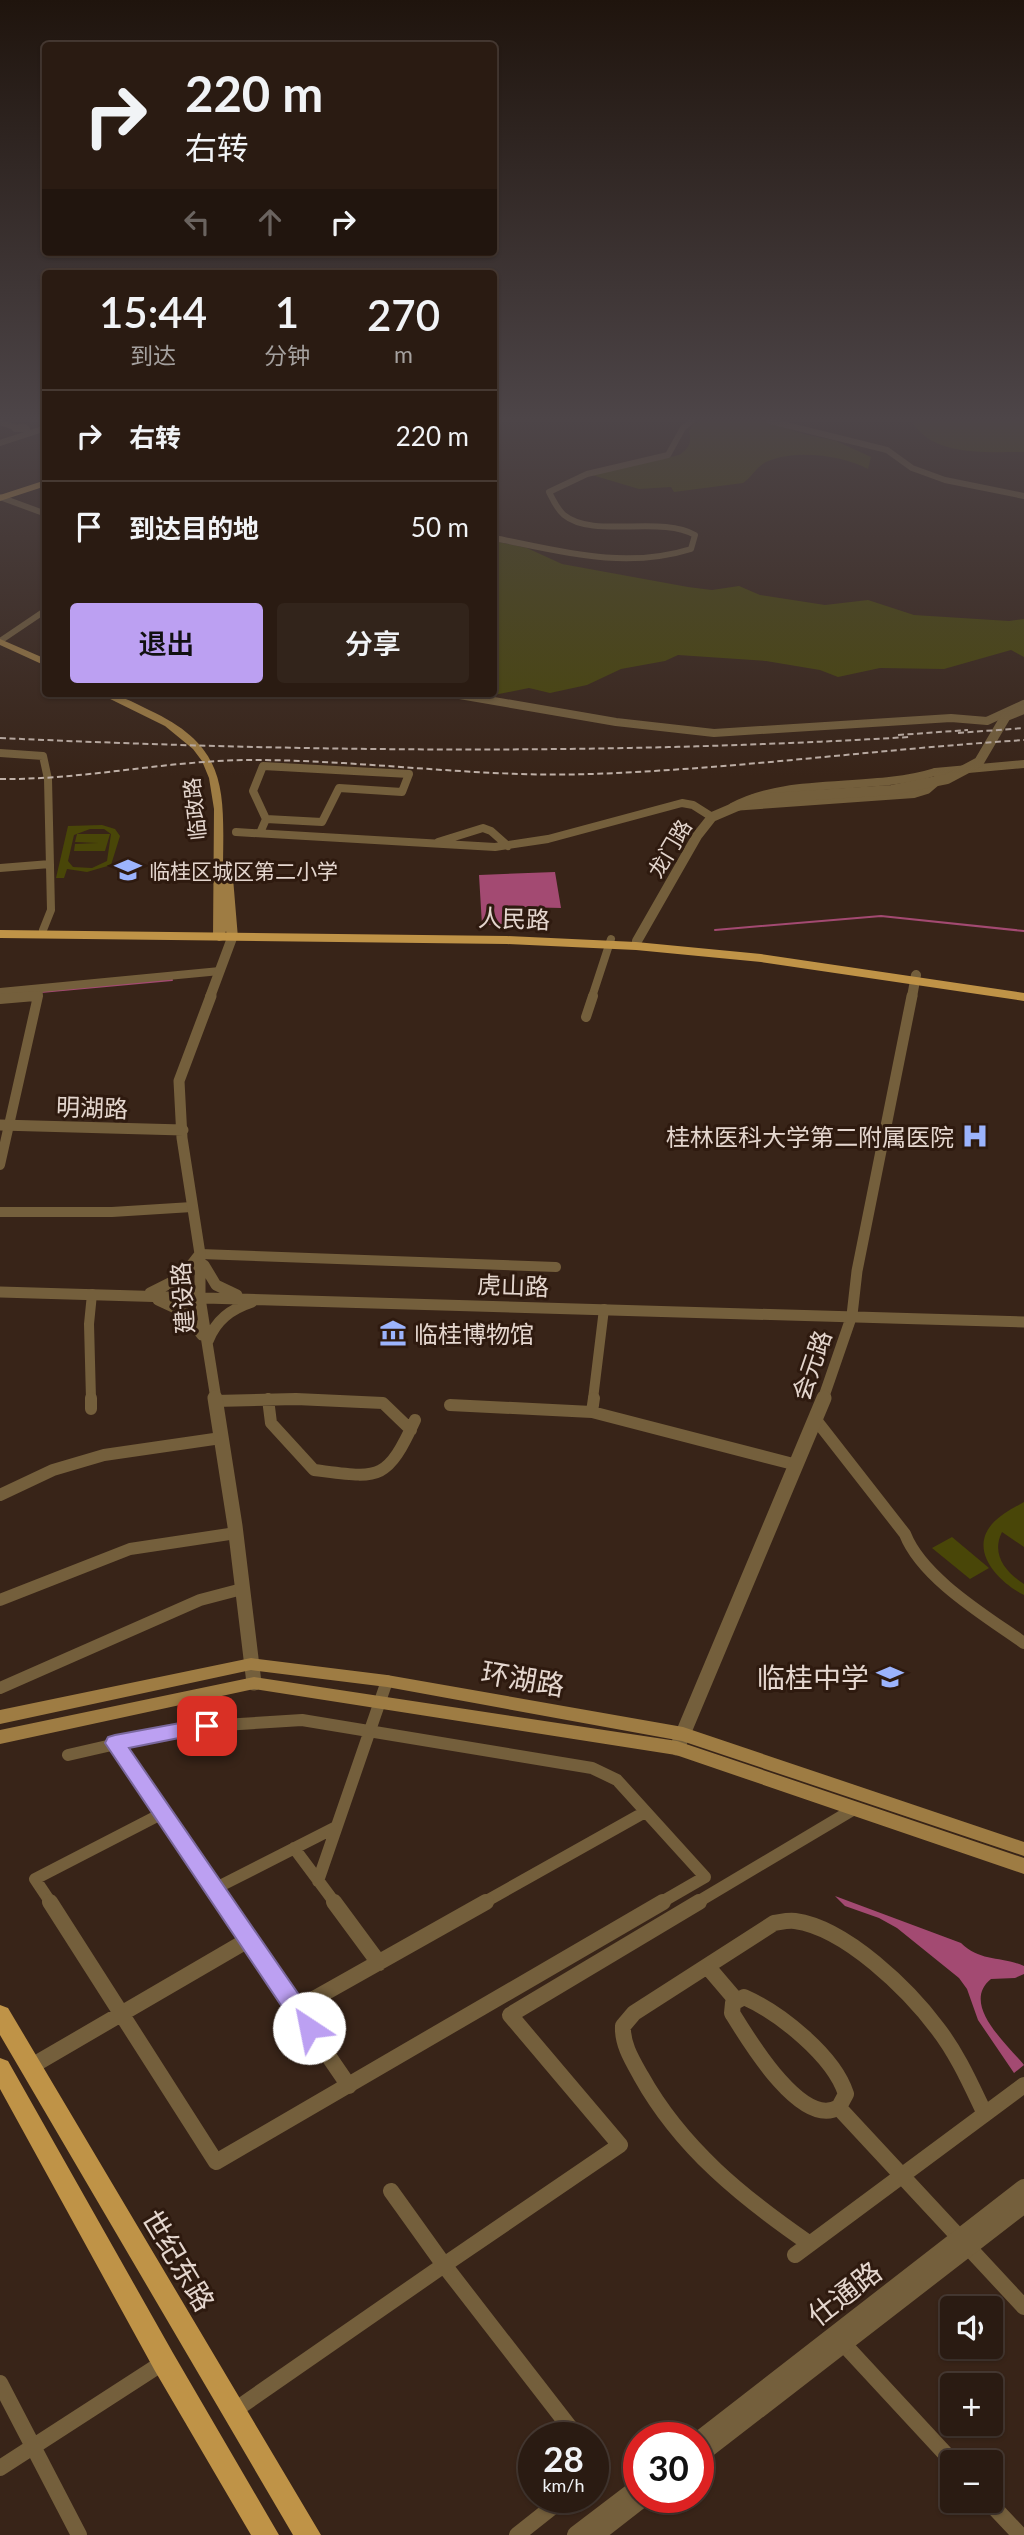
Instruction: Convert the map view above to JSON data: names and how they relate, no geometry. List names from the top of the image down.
{
  "streets": {
    "main road": [
      "临政路",
      "人民路",
      "环湖路",
      "世纪东路"
    ],
    "street": [
      "龙门路",
      "明湖路",
      "虎山路",
      "建设路",
      "会元路",
      "仕通路"
    ]
  },
  "crossings": [
    ["临政路", "人民路"],
    ["临政路", "建设路"],
    ["龙门路", "人民路"],
    ["人民路", "建设路"],
    ["人民路", "会元路"],
    ["明湖路", "建设路"],
    ["虎山路", "建设路"],
    ["虎山路", "会元路"],
    ["建设路", "环湖路"],
    ["会元路", "环湖路"]
  ],
  "places": {
    "school or university": ["临桂区城区第二小学", "临桂中学"],
    "hospital": ["桂林医科大学第二附属医院"],
    "museum": ["临桂博物馆"]
  },
  "page": {
    "turn": ["220 m", "右转"],
    "eta": [
      "15:44",
      "到达",
      "1",
      "分钟",
      "270",
      "m"
    ],
    "list": [
      {
        "name": "右转",
        "value": "220 m"
      },
      {
        "name": "到达目的地",
        "value": "50 m"
      }
    ],
    "buttons": ["退出", "分享"],
    "map_buttons": ["+", "−"],
    "speed": "28 km/h",
    "limit": "30"
  }
}
